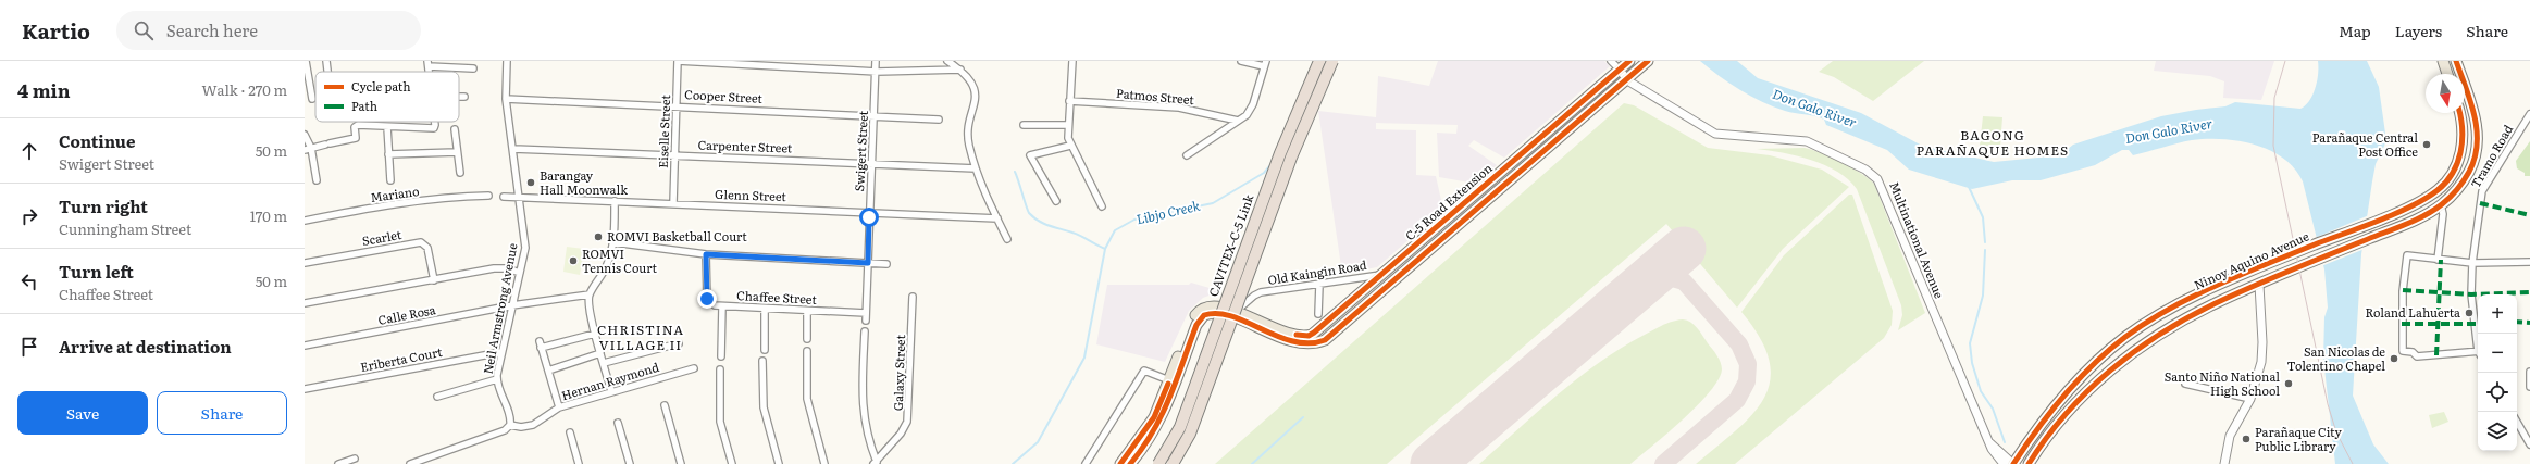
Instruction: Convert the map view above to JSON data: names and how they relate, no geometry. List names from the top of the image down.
{
  "streets": {
    "highway": ["CAVITEX–C-5 Link"],
    "main road": ["C-5 Road Extension", "Ninoy Aquino Avenue"],
    "street": [
      "Cooper Street",
      "Patmos Street",
      "Eiselle Street",
      "Carpenter Street",
      "Swigert Street",
      "Tramo Road",
      "Mariano",
      "Glenn Street",
      "Scarlet",
      "Multinational Avenue",
      "Old Kaingin Road",
      "Chaffee Street",
      "Neil Armstrong Avenue",
      "Calle Rosa",
      "Eriberta Court",
      "Galaxy Street",
      "Hernan Raymond"
    ]
  },
  "crossings": [
    ["Cooper Street", "Eiselle Street"],
    ["Cooper Street", "Swigert Street"],
    ["Cooper Street", "Neil Armstrong Avenue"],
    ["Eiselle Street", "Carpenter Street"],
    ["Eiselle Street", "Glenn Street"],
    ["Carpenter Street", "Swigert Street"],
    ["Carpenter Street", "Neil Armstrong Avenue"],
    ["Swigert Street", "Glenn Street"],
    ["Swigert Street", "Chaffee Street"],
    ["Glenn Street", "Neil Armstrong Avenue"],
    ["C-5 Road Extension", "Multinational Avenue"],
    ["C-5 Road Extension", "Old Kaingin Road"],
    ["Multinational Avenue", "Ninoy Aquino Avenue"],
    ["Neil Armstrong Avenue", "Calle Rosa"],
    ["Neil Armstrong Avenue", "Eriberta Court"],
    ["Neil Armstrong Avenue", "Hernan Raymond"]
  ],
  "districts": ["BAGONG PARAÑAQUE HOMES", "CHRISTINA VILLAGE II"],
  "water": ["Don Galo River", "Libjo Creek"],
  "places": [
    "Parañaque Central Post Office",
    "Barangay Hall Moonwalk",
    "ROMVI Basketball Court",
    "ROMVI Tennis Court",
    "Roland Lahuerta",
    "San Nicolas de Tolentino Chapel",
    "Santo Niño National High School",
    "Parañaque City Public Library"
  ],
  "legend": ["Cycle path", "Path"],
  "north": "bottom",
  "page": {
    "header": "Kartio",
    "search": "Search here",
    "nav": ["Map", "Layers", "Share"],
    "heading": ["4 min", "Walk · 270 m"],
    "list": [
      ["Continue", "Swigert Street", "50 m"],
      ["Turn right", "Cunningham Street", "170 m"],
      ["Turn left", "Chaffee Street", "50 m"],
      "Arrive at destination"
    ],
    "map_buttons": ["+", "−"],
    "buttons": ["Save", "Share"]
  }
}
